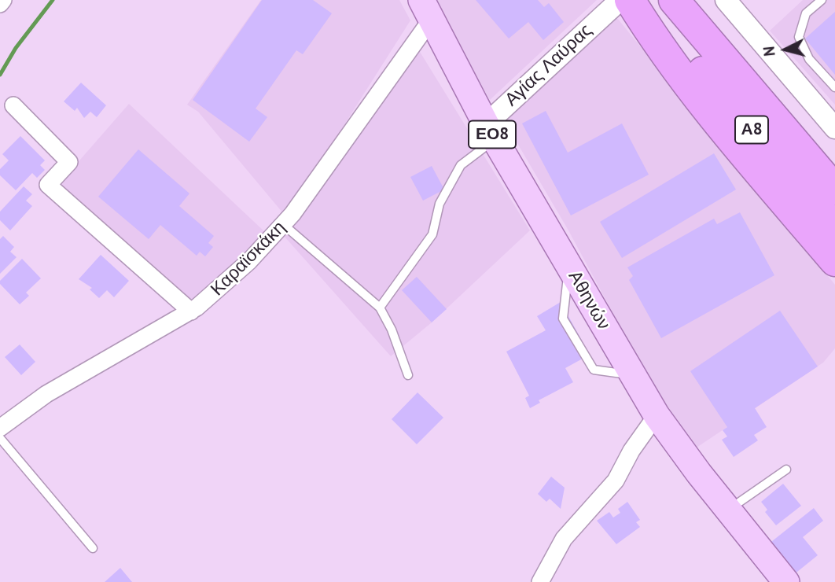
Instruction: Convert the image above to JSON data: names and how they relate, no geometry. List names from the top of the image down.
{
  "streets": {
    "highway": ["Α8"],
    "main road": ["ΕΟ8", "Αθηνών"],
    "street": ["Αγίας Λαύρας", "Καραϊσκάκη"]
  },
  "crossings": [
    ["Αγίας Λαύρας", "Α8"],
    ["Αγίας Λαύρας", "Αθηνών"],
    ["Καραϊσκάκη", "Αθηνών"]
  ],
  "north": "left"
}
